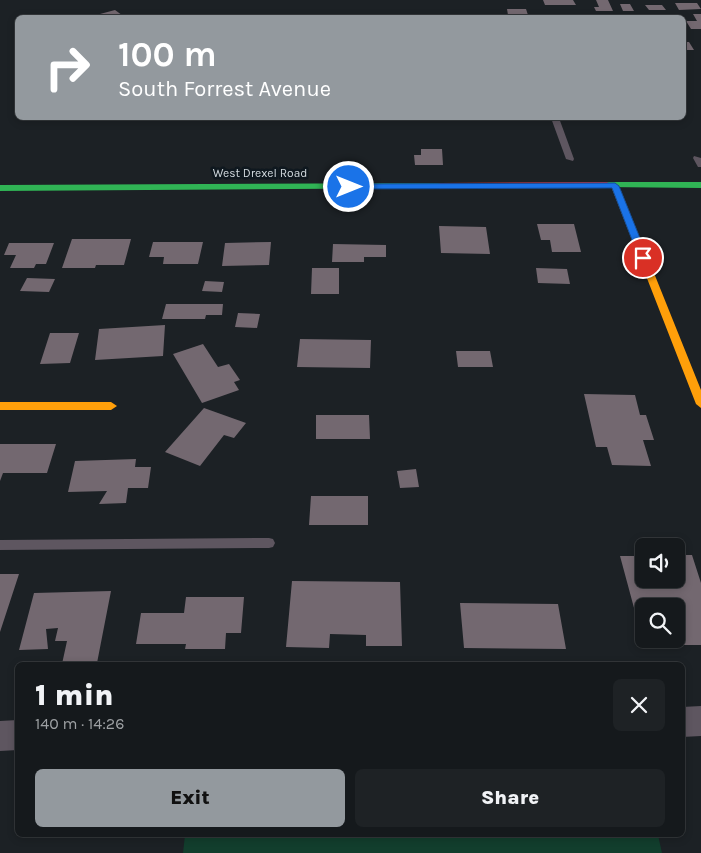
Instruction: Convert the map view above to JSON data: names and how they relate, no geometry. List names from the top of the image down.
{
  "streets": {
    "street": ["West Drexel Road"]
  },
  "page": {
    "turn": ["100 m", "South Forrest Avenue"],
    "heading": ["1 min", "140 m · 14:26"],
    "buttons": ["Exit", "Share"]
  }
}
